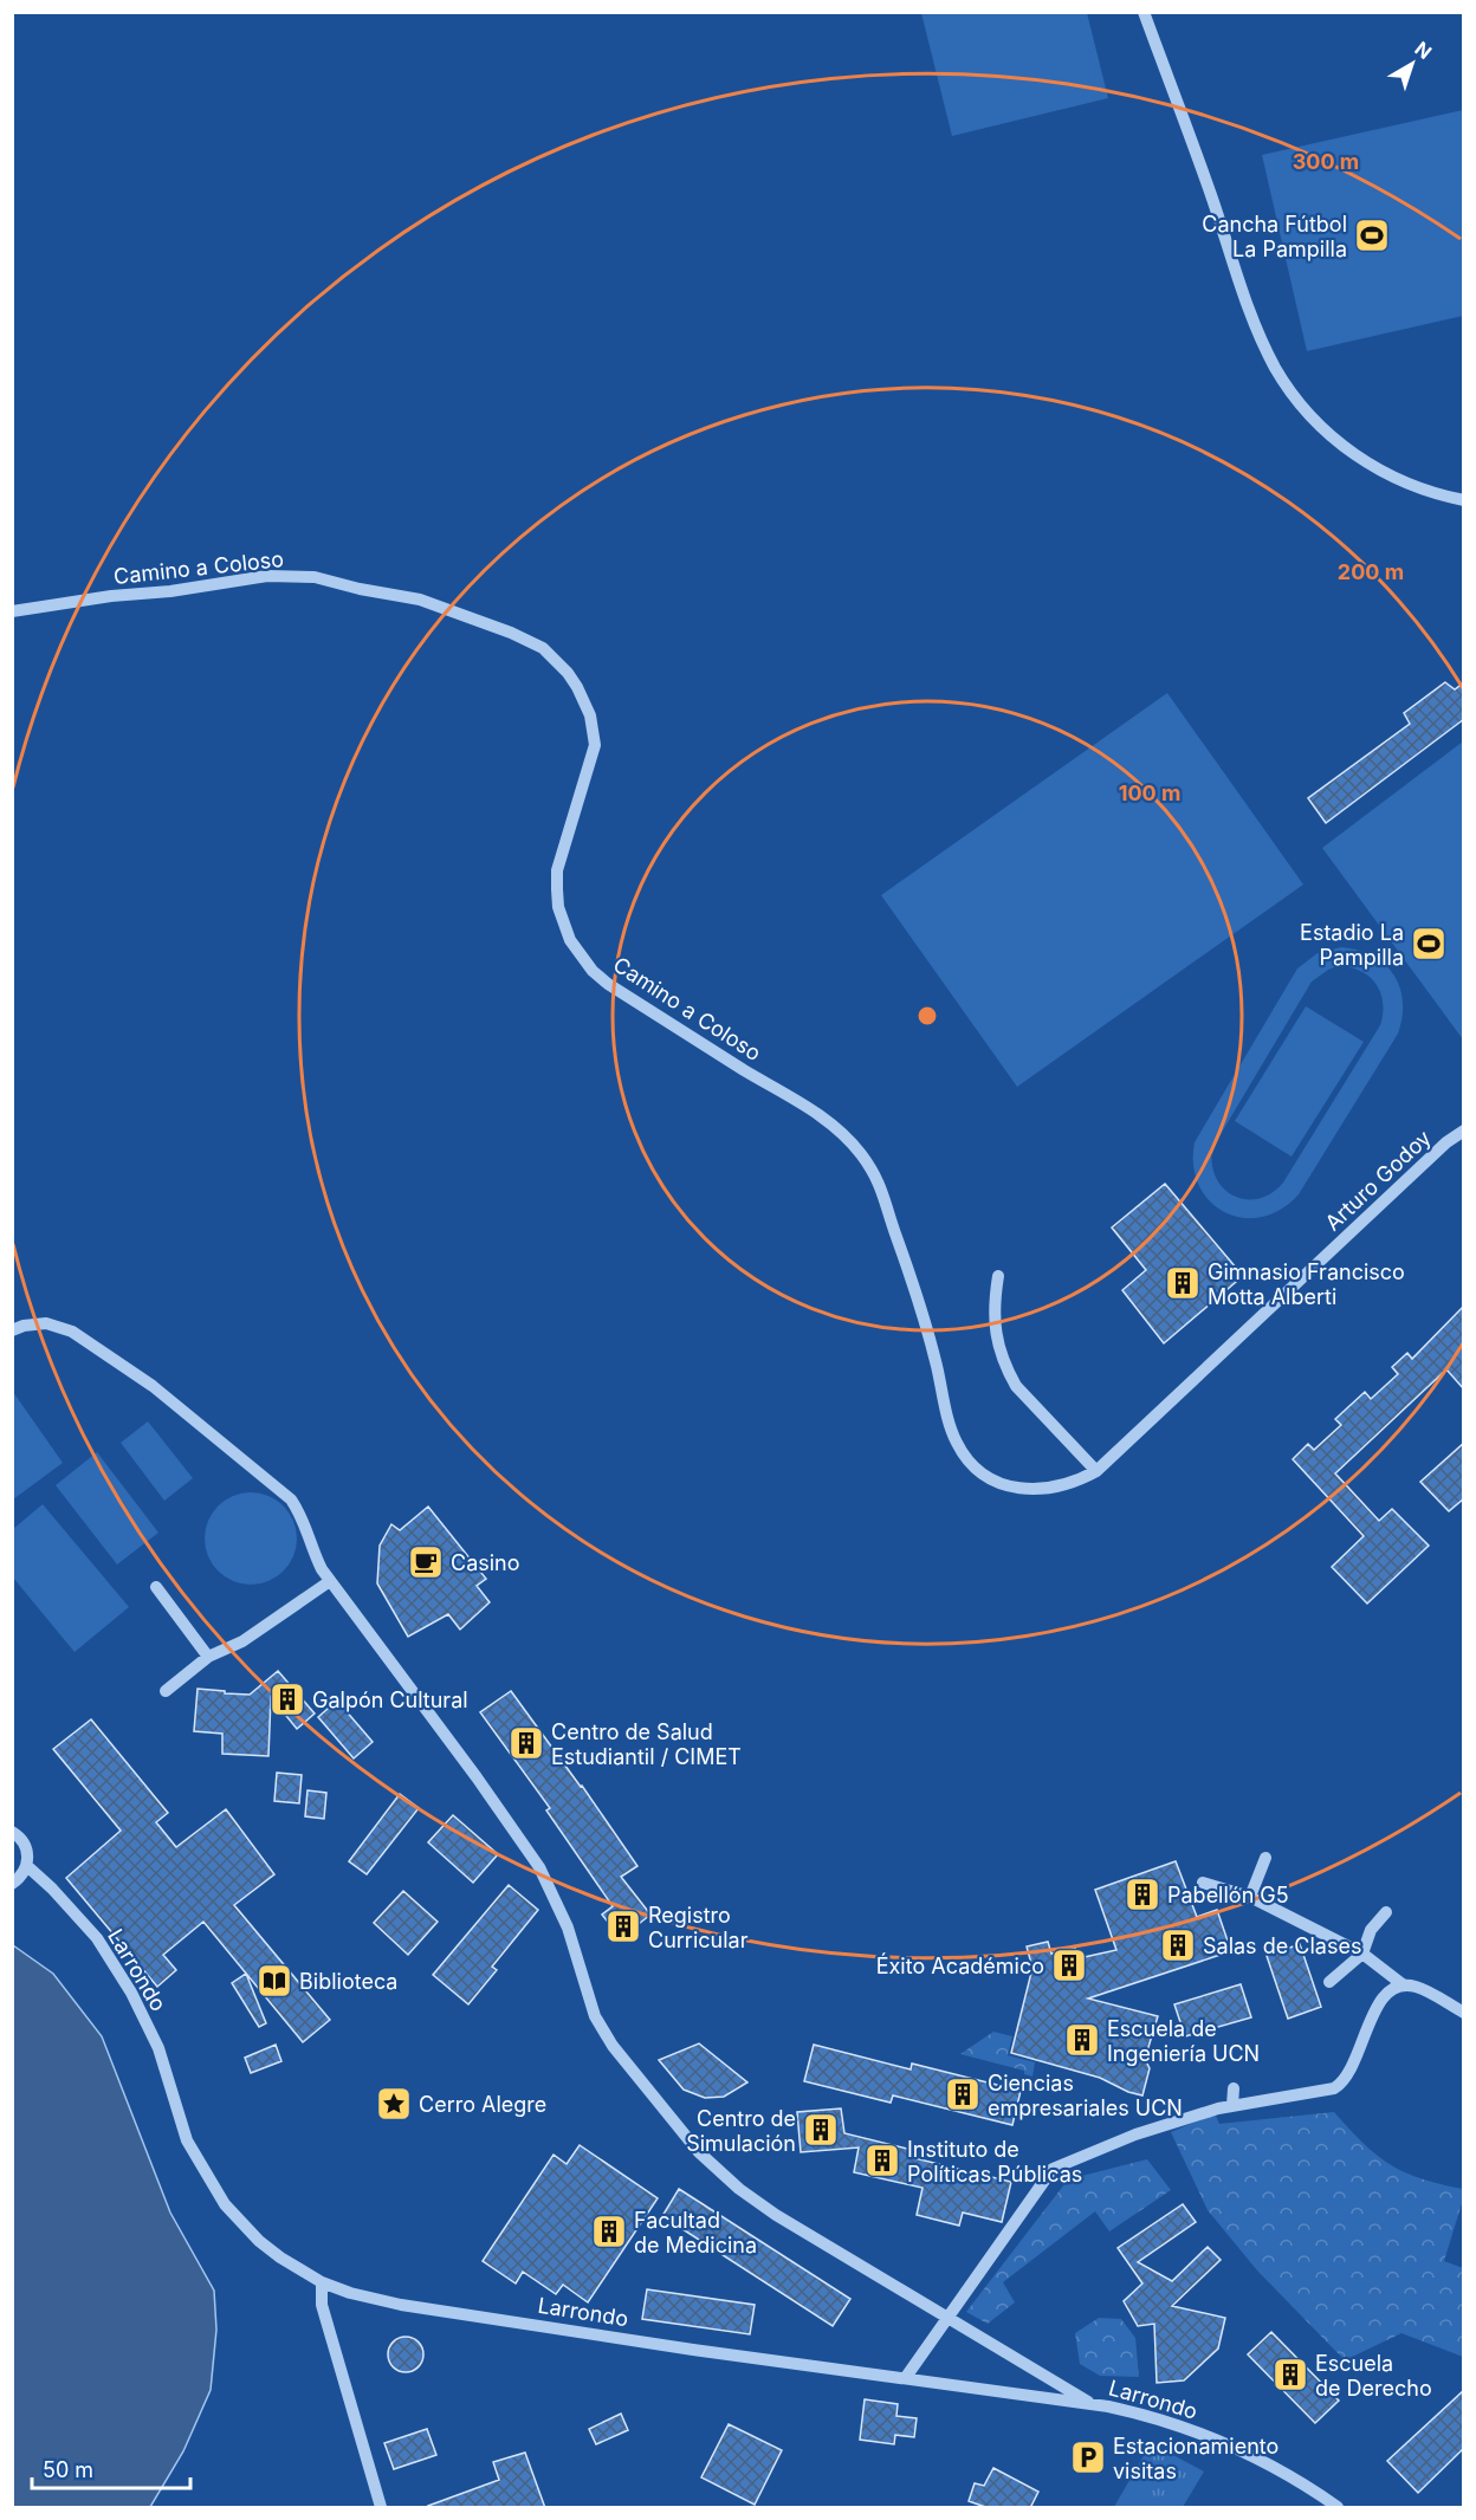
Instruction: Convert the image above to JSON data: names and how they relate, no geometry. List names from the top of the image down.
{
  "streets": {
    "street": ["Camino a Coloso", "Arturo Godoy", "Larrondo"]
  },
  "crossings": [
    ["Camino a Coloso", "Arturo Godoy"]
  ],
  "places": {
    "sports": ["Cancha Fútbol La Pampilla", "Estadio La Pampilla"],
    "building": [
      "Gimnasio Francisco Motta Alberti",
      "Galpón Cultural",
      "Centro de Salud Estudiantil / CIMET",
      "Pabellón G5",
      "Registro Curricular",
      "Salas de Clases",
      "Éxito Académico",
      "Escuela de Ingeniería UCN",
      "Ciencias empresariales UCN",
      "Centro de Simulación",
      "Instituto de Políticas Públicas",
      "Facultad de Medicina",
      "Escuela de Derecho"
    ],
    "cafe": ["Casino"],
    "library": ["Biblioteca"],
    "place": ["Cerro Alegre"],
    "parking": ["Estacionamiento visitas"]
  },
  "scale_bar": "50 m",
  "north": "top right",
  "rings": ["300 m", "200 m", "100 m"]
}
